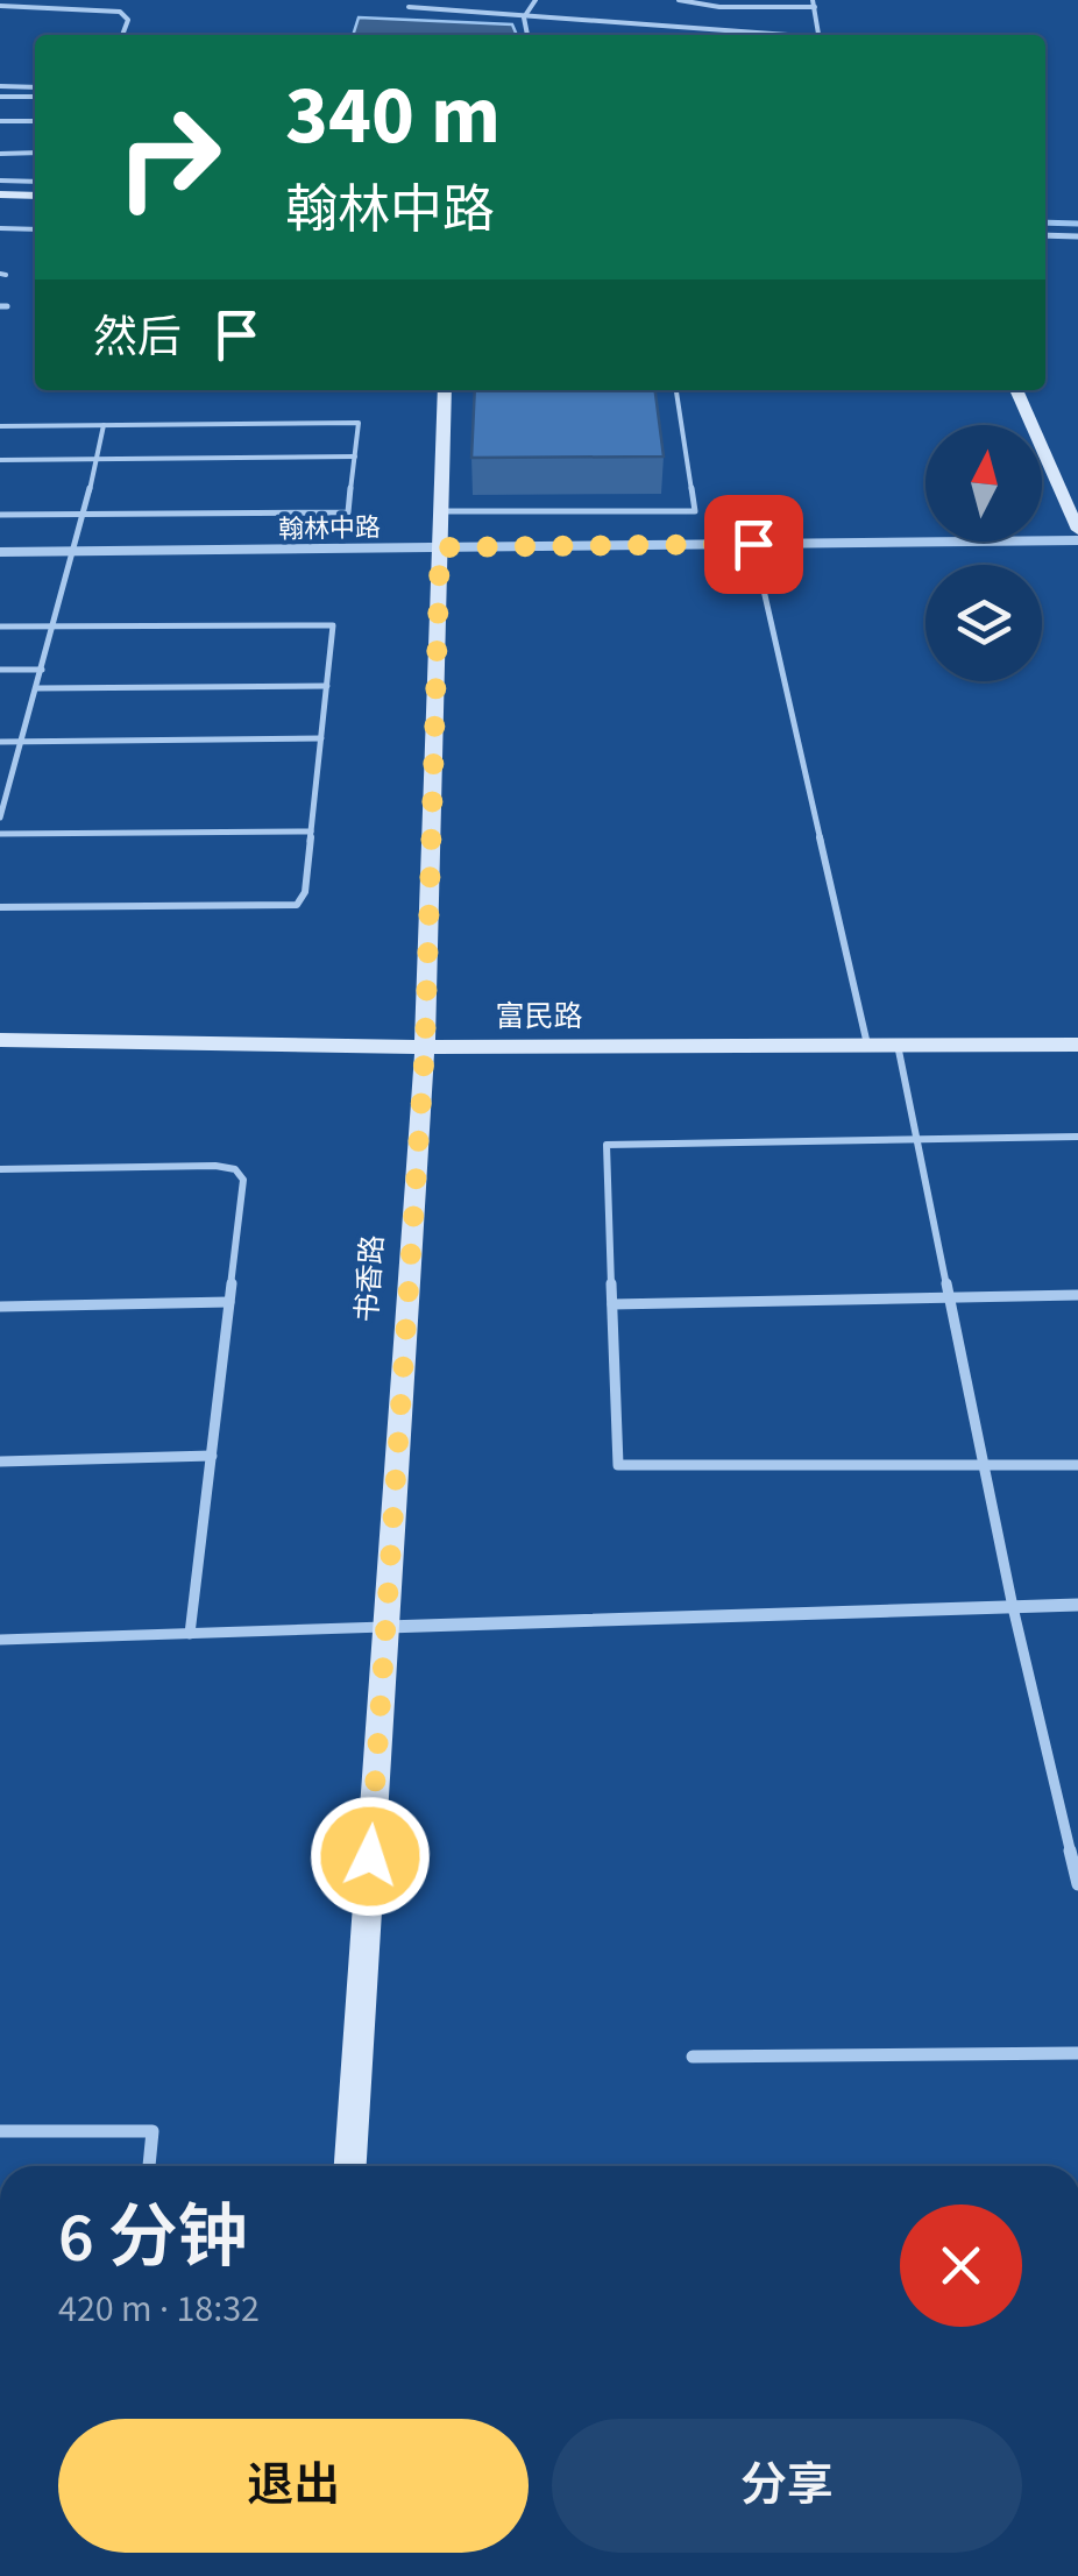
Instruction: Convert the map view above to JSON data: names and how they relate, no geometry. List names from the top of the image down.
{
  "streets": {
    "street": ["翰林中路", "富民路", "书香路"]
  },
  "crossings": [
    ["翰林中路", "书香路"],
    ["富民路", "书香路"]
  ],
  "north": "top",
  "page": {
    "turn": ["340 m", "翰林中路"],
    "then": "然后",
    "heading": ["6 分钟", "420 m · 18:32"],
    "buttons": ["退出", "分享"]
  }
}
